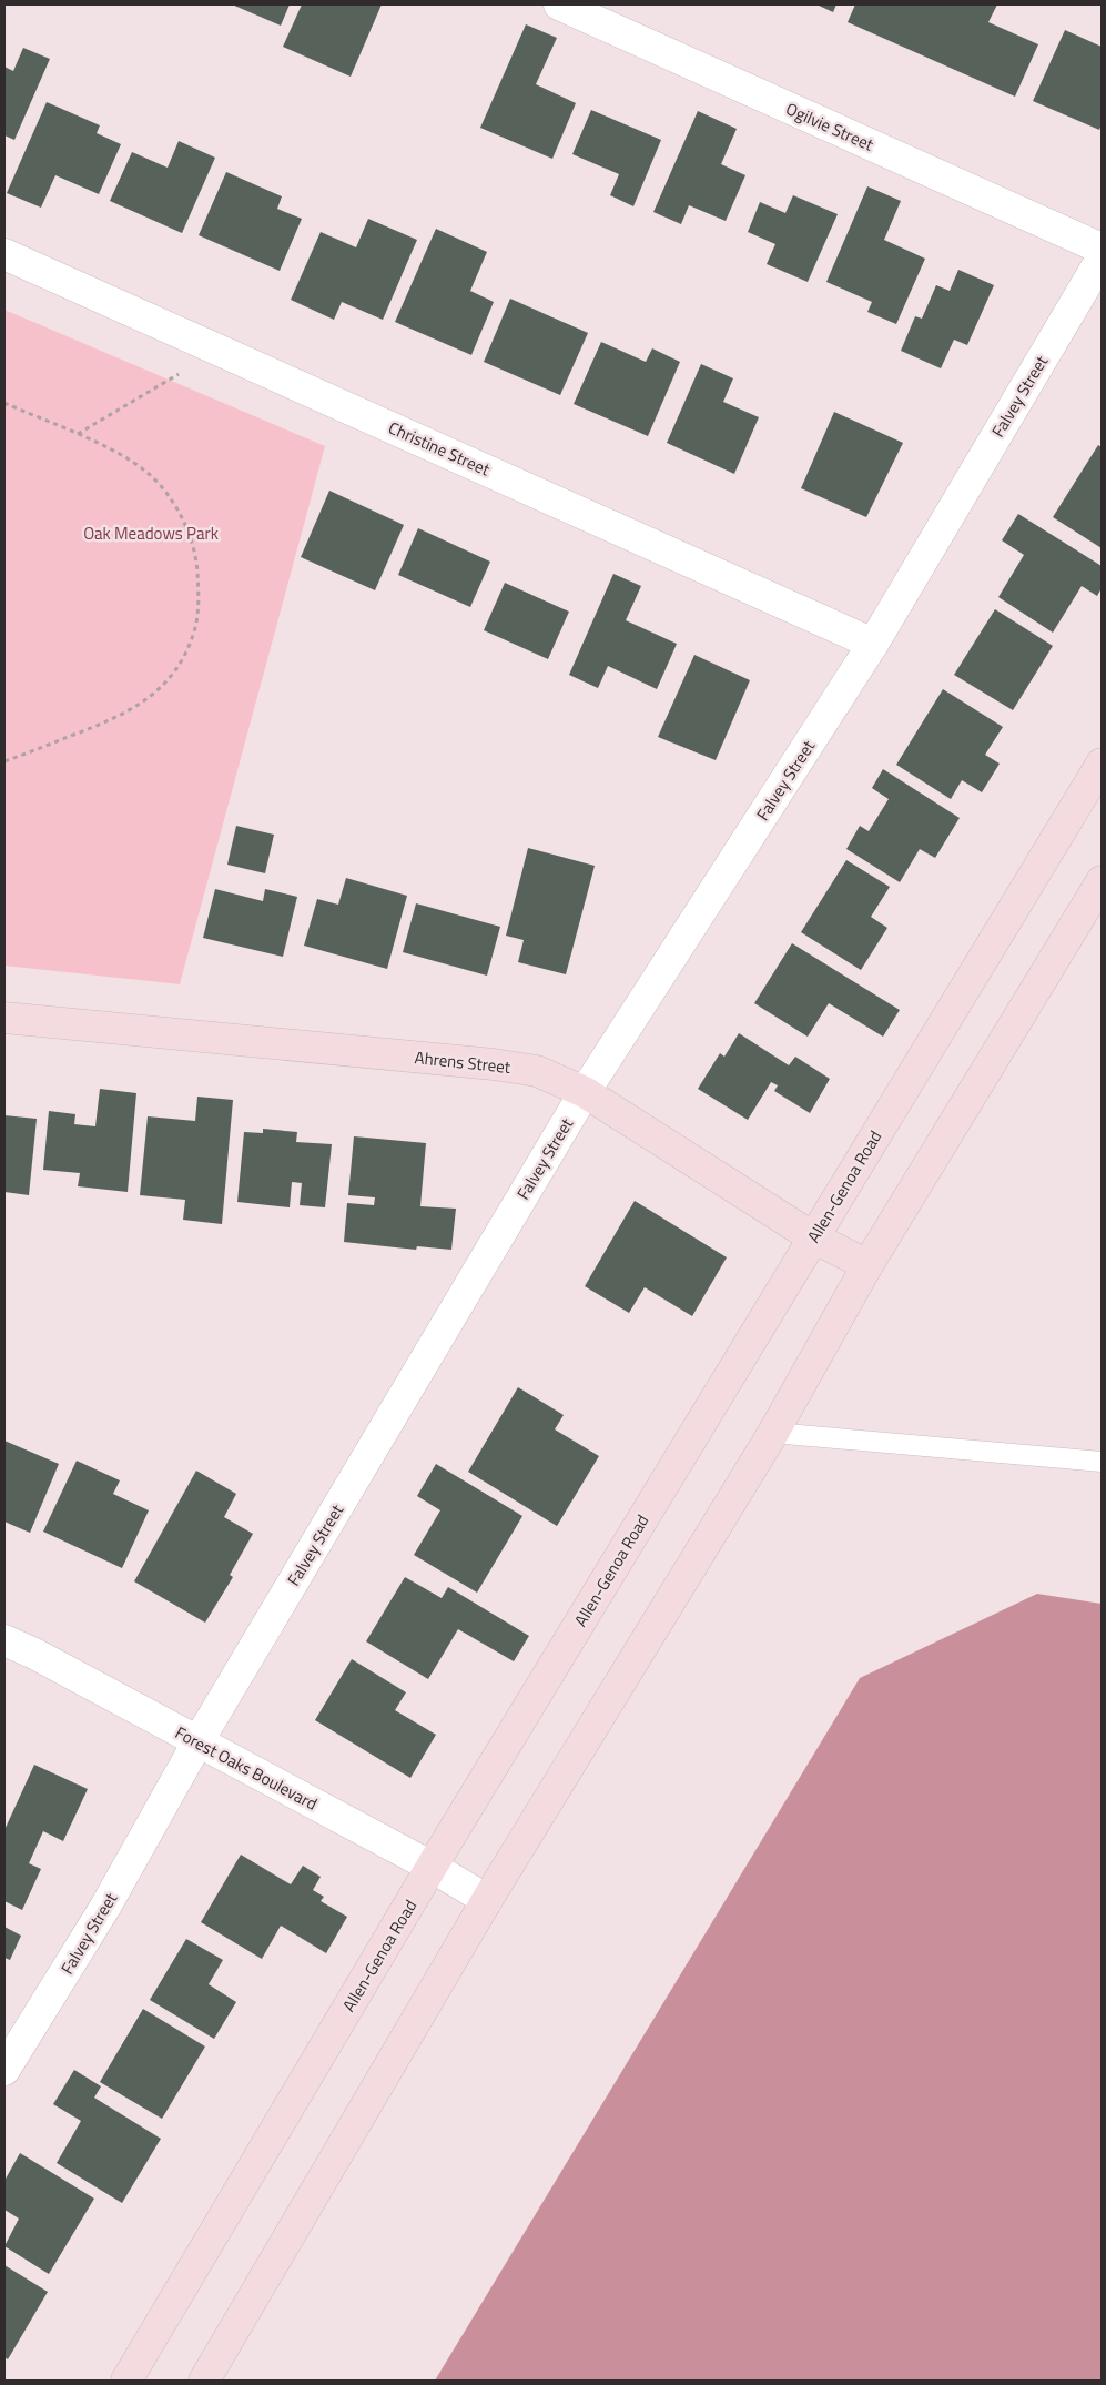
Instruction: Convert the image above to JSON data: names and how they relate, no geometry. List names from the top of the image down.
{
  "streets": {
    "main road": ["Ahrens Street", "Allen-Genoa Road"],
    "street": [
      "Ogilvie Street",
      "Falvey Street",
      "Christine Street",
      "Forest Oaks Boulevard"
    ]
  },
  "crossings": [
    ["Falvey Street", "Christine Street"],
    ["Falvey Street", "Ahrens Street"],
    ["Falvey Street", "Forest Oaks Boulevard"],
    ["Ahrens Street", "Allen-Genoa Road"],
    ["Allen-Genoa Road", "Forest Oaks Boulevard"]
  ],
  "parks": ["Oak Meadows Park"]
}
